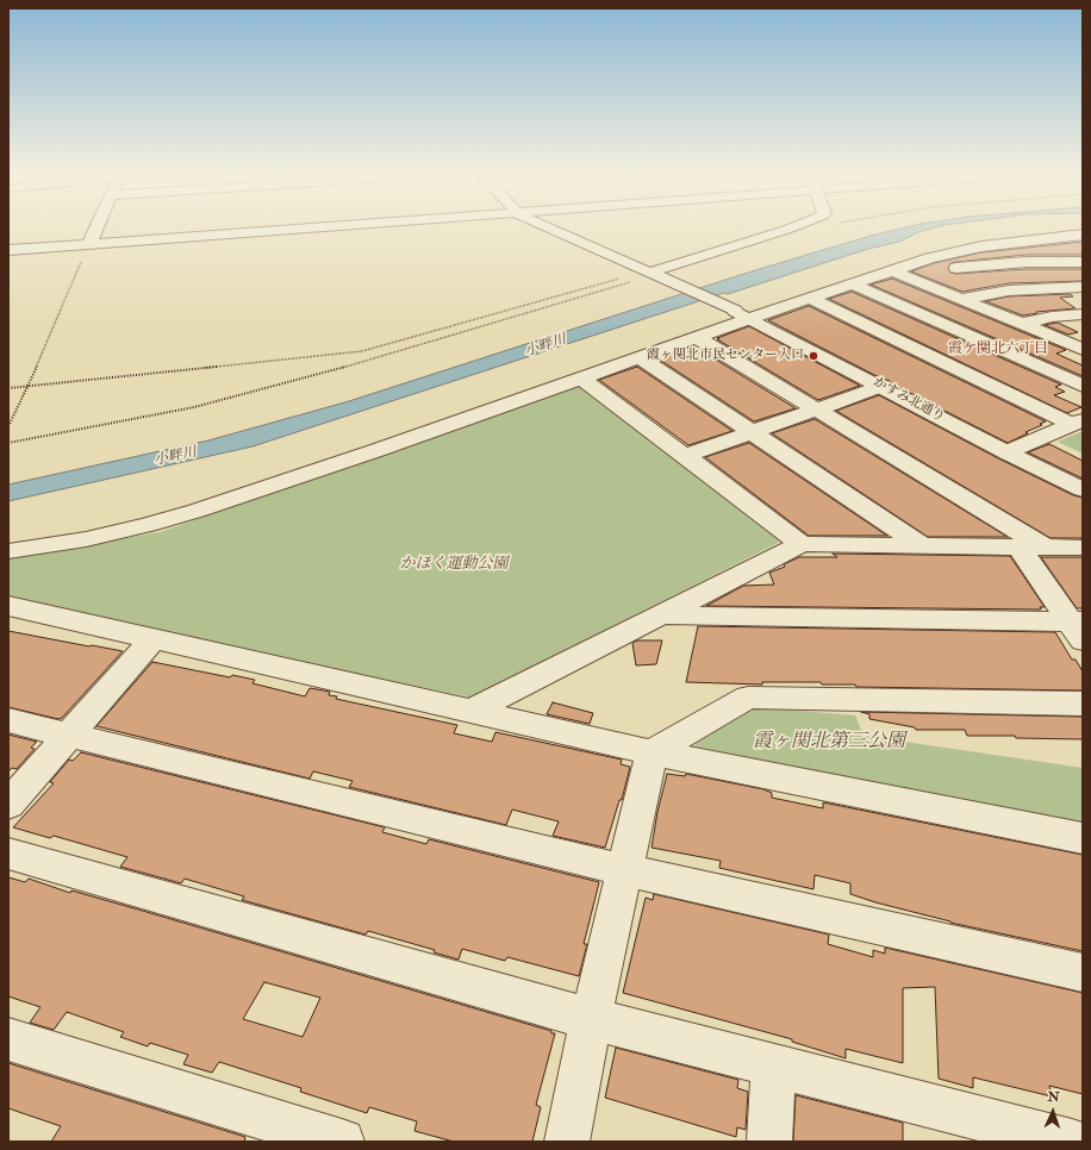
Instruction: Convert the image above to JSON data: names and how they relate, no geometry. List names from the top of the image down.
{
  "streets": {
    "street": ["かすみ北通り"]
  },
  "districts": ["霞ケ関北六丁目"],
  "water": ["小畔川"],
  "parks": ["かほく運動公園", "霞ヶ関北第三公園"],
  "places": ["霞ヶ関北市民センター入口"],
  "north": "top"
}
